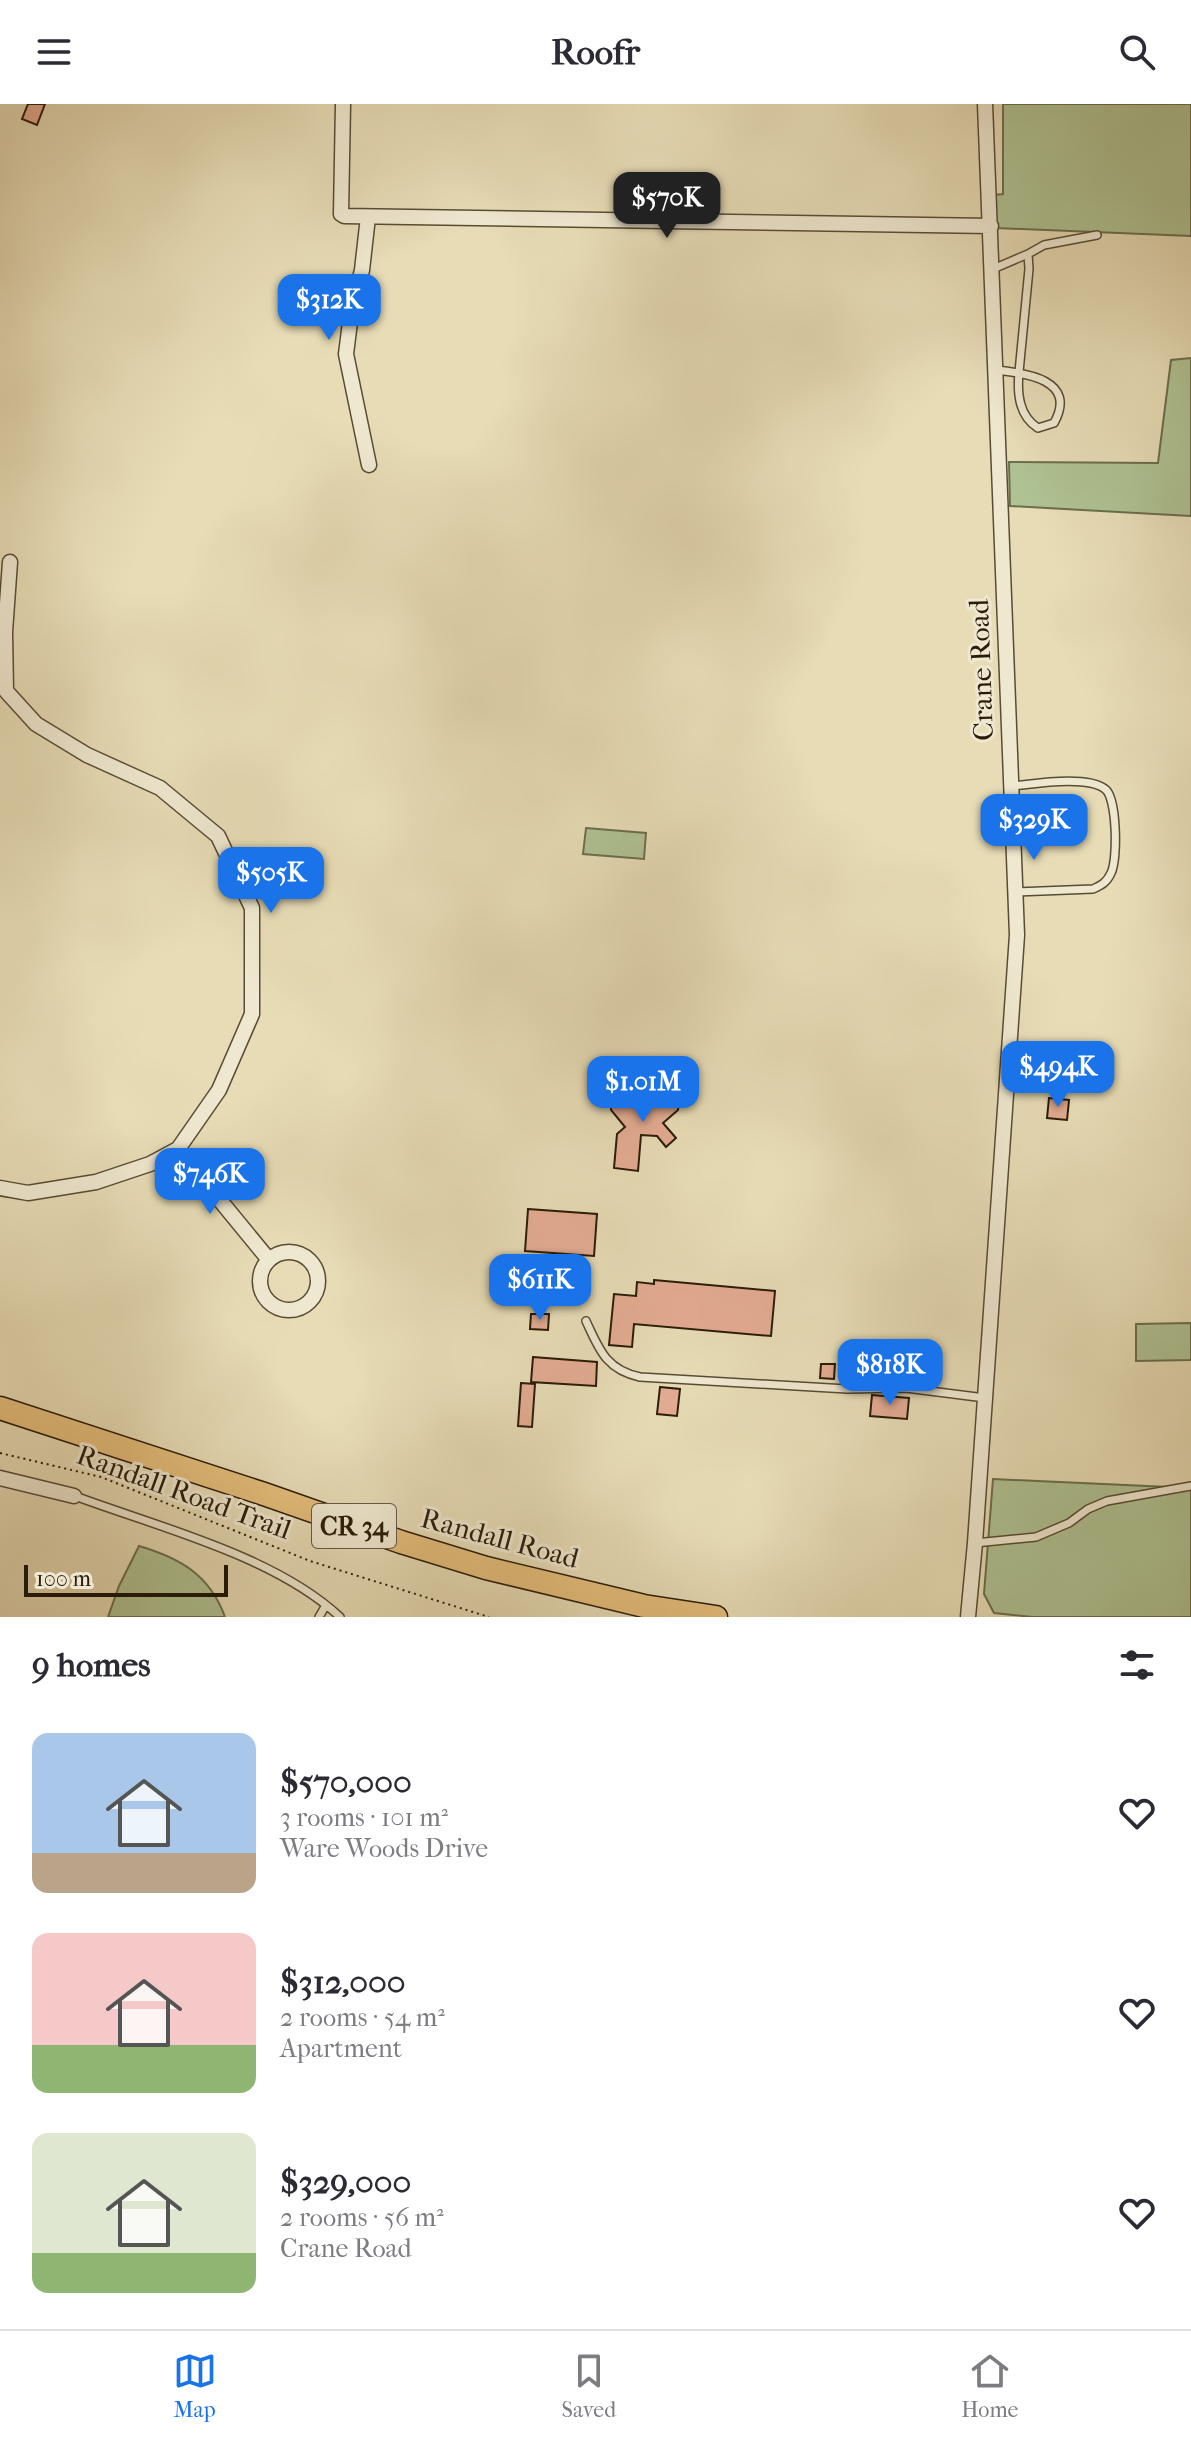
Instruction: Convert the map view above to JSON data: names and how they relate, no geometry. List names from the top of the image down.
{
  "streets": {
    "main road": ["CR 34", "Randall Road"],
    "street": ["Crane Road"],
    "path": ["Randall Road Trail"]
  },
  "scale_bar": "100 m",
  "page": {
    "header": "Roofr",
    "price": [
      "$570K",
      "$312K",
      "$329K",
      "$505K",
      "$494K",
      "$1.01M",
      "$746K",
      "$611K",
      "$818K"
    ],
    "scale": "100 m",
    "heading": "9 homes",
    "list": [
      {
        "name": "$570,000",
        "note": "3 rooms · 101 m² · Ware Woods Drive"
      },
      {
        "name": "$312,000",
        "note": "2 rooms · 54 m² · Apartment"
      },
      {
        "name": "$329,000",
        "note": "2 rooms · 56 m² · Crane Road"
      }
    ],
    "tabs": ["Map", "Saved", "Home"]
  }
}
